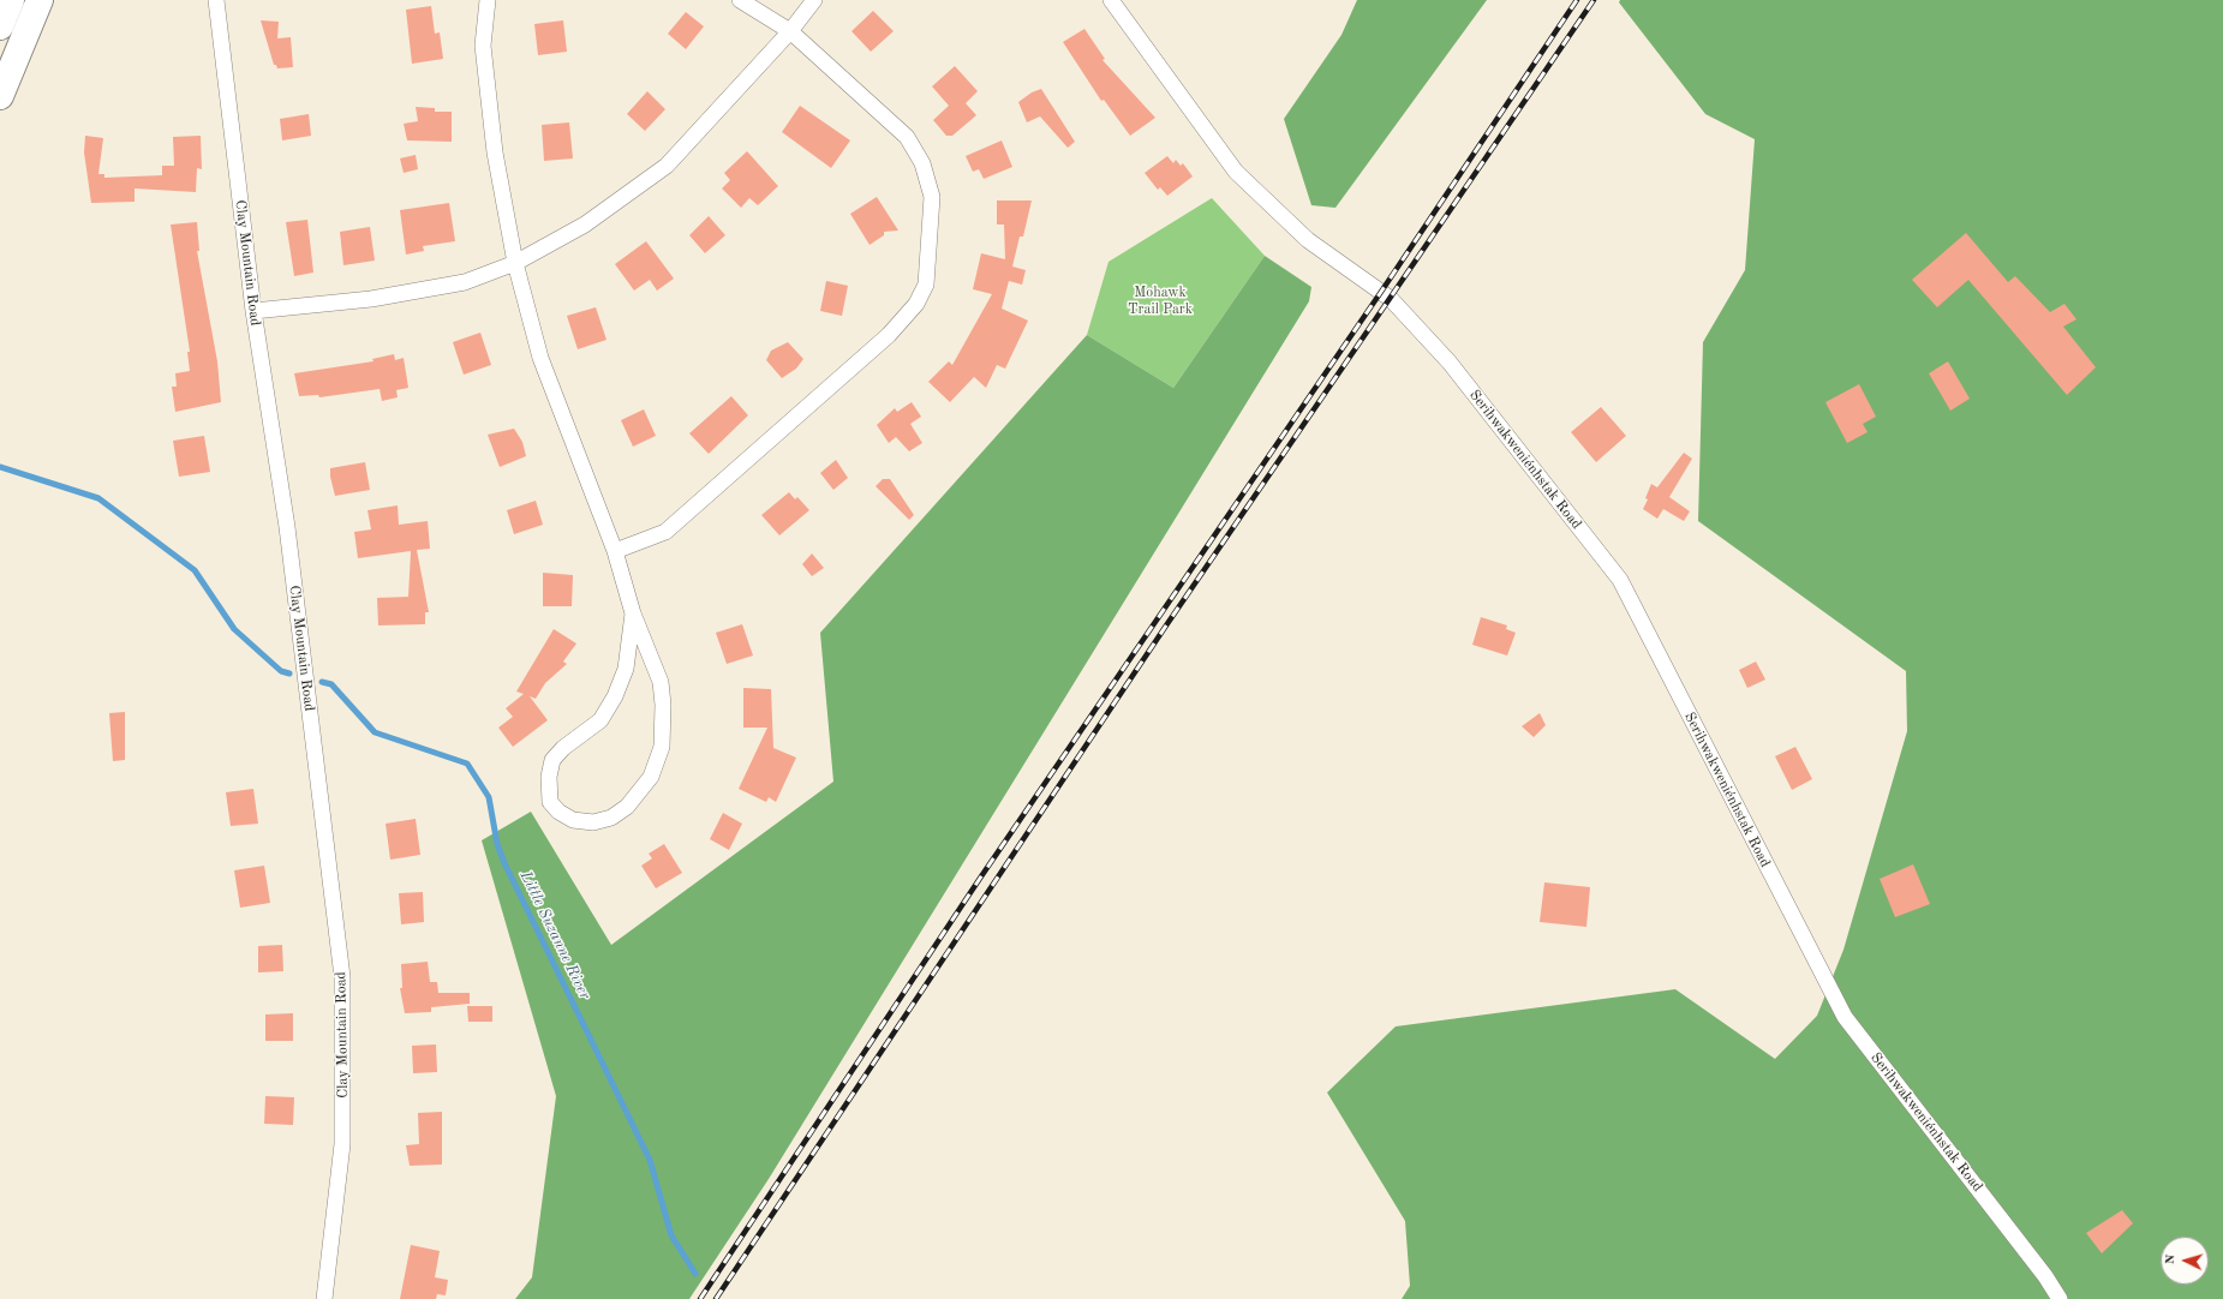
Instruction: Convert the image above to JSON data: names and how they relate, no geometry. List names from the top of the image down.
{
  "streets": {
    "street": ["Clay Mountain Road", "Serihwakweniénhstak Road"]
  },
  "water": ["Little Suzanne River"],
  "parks": ["Mohawk Trail Park"],
  "north": "left"
}
